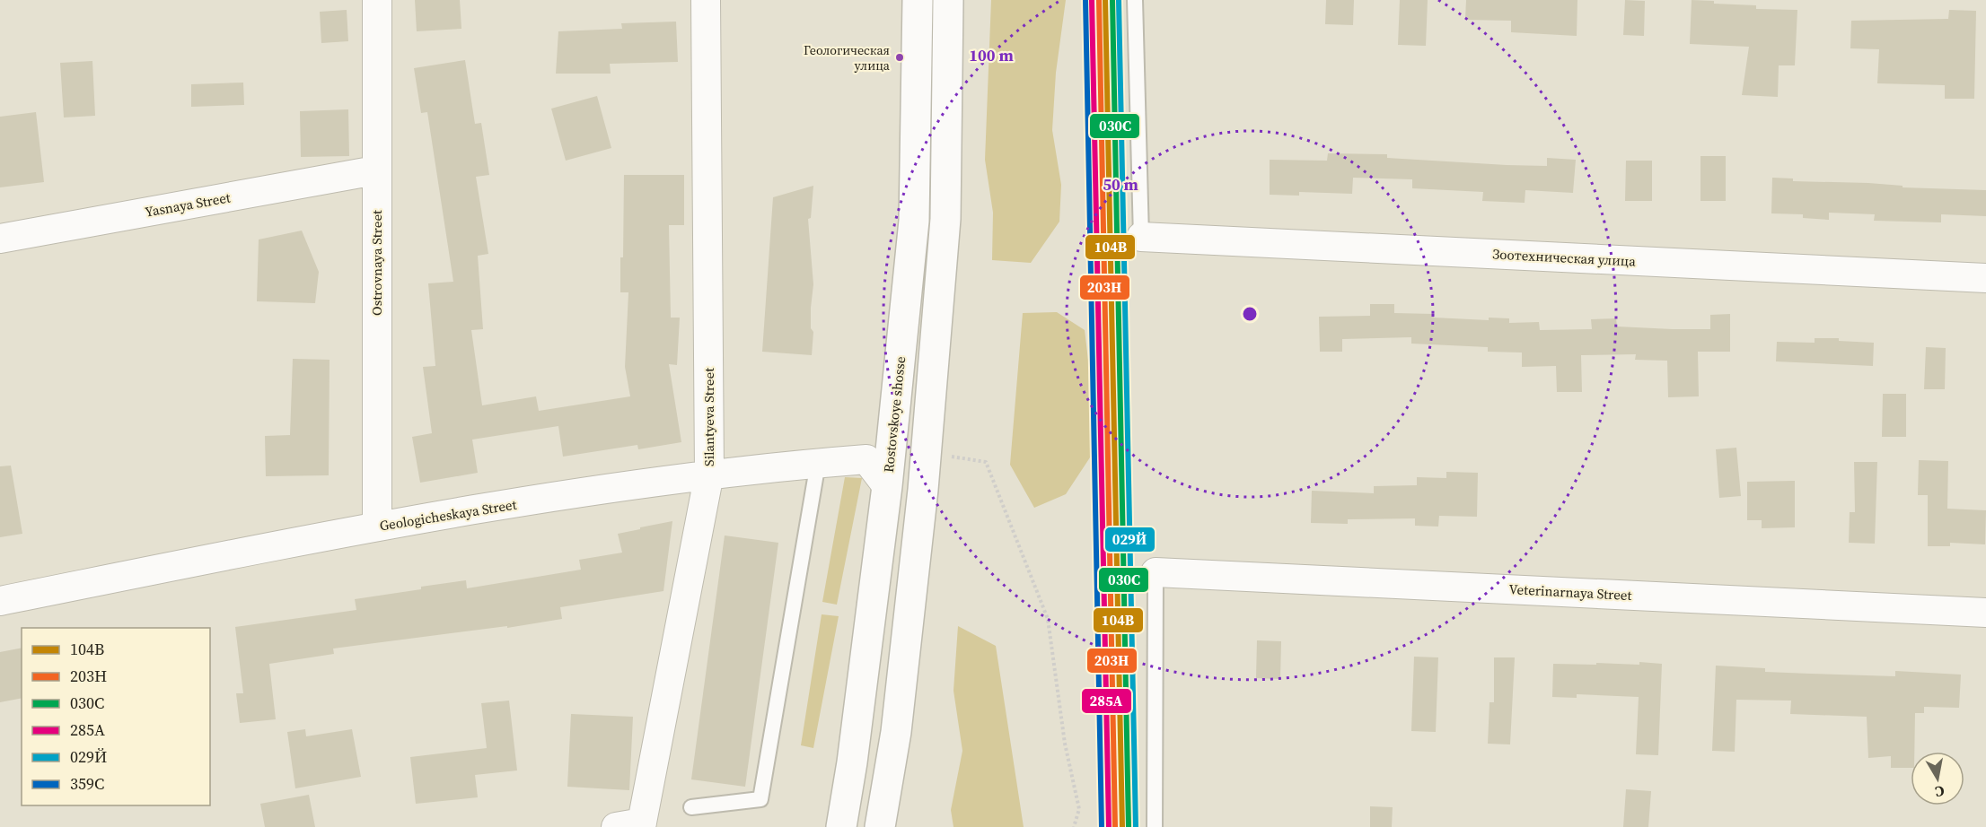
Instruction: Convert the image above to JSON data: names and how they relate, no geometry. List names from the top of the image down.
{
  "streets": {
    "highway": ["Rostovskoye shosse"],
    "street": [
      "Yasnaya Street",
      "Зоотехническая улица",
      "Ostrovnaya Street",
      "Silantyeva Street",
      "Geologicheskaya Street",
      "Veterinarnaya Street"
    ]
  },
  "crossings": [
    ["Yasnaya Street", "Ostrovnaya Street"],
    ["Ostrovnaya Street", "Geologicheskaya Street"],
    ["Rostovskoye shosse", "Geologicheskaya Street"],
    ["Silantyeva Street", "Geologicheskaya Street"]
  ],
  "places": ["Геологическая улица"],
  "lines": [
    "transit line 104В",
    "transit line 203Н",
    "transit line 030C",
    "transit line 285А",
    "transit line 029Й",
    "transit line 359С"
  ],
  "legend": [
    "104В",
    "203Н",
    "030C",
    "285А",
    "029Й",
    "359С"
  ],
  "north": "bottom",
  "rings": ["100 m", "50 m"]
}
